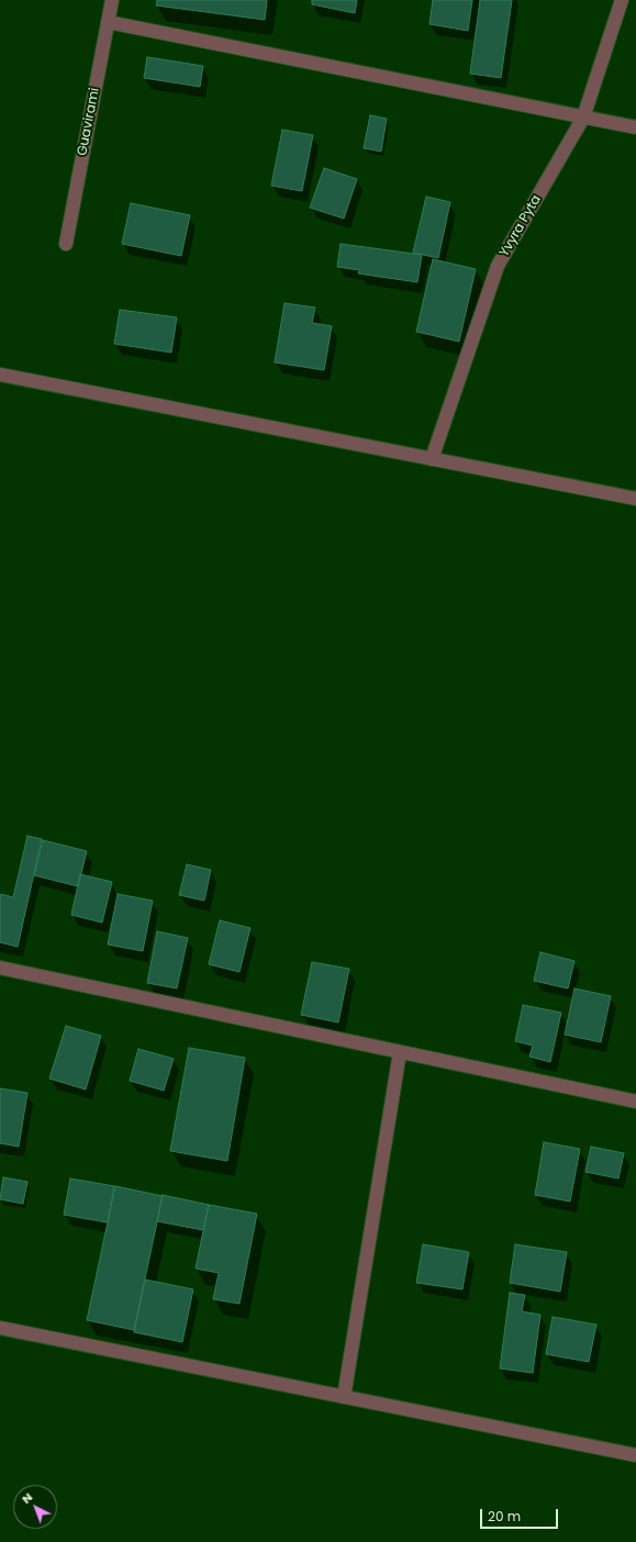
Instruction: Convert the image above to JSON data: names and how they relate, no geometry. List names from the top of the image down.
{
  "streets": {
    "street": ["Guavirami", "Yvyra Pyta"]
  },
  "scale_bar": "20 m",
  "north": "top left"
}
